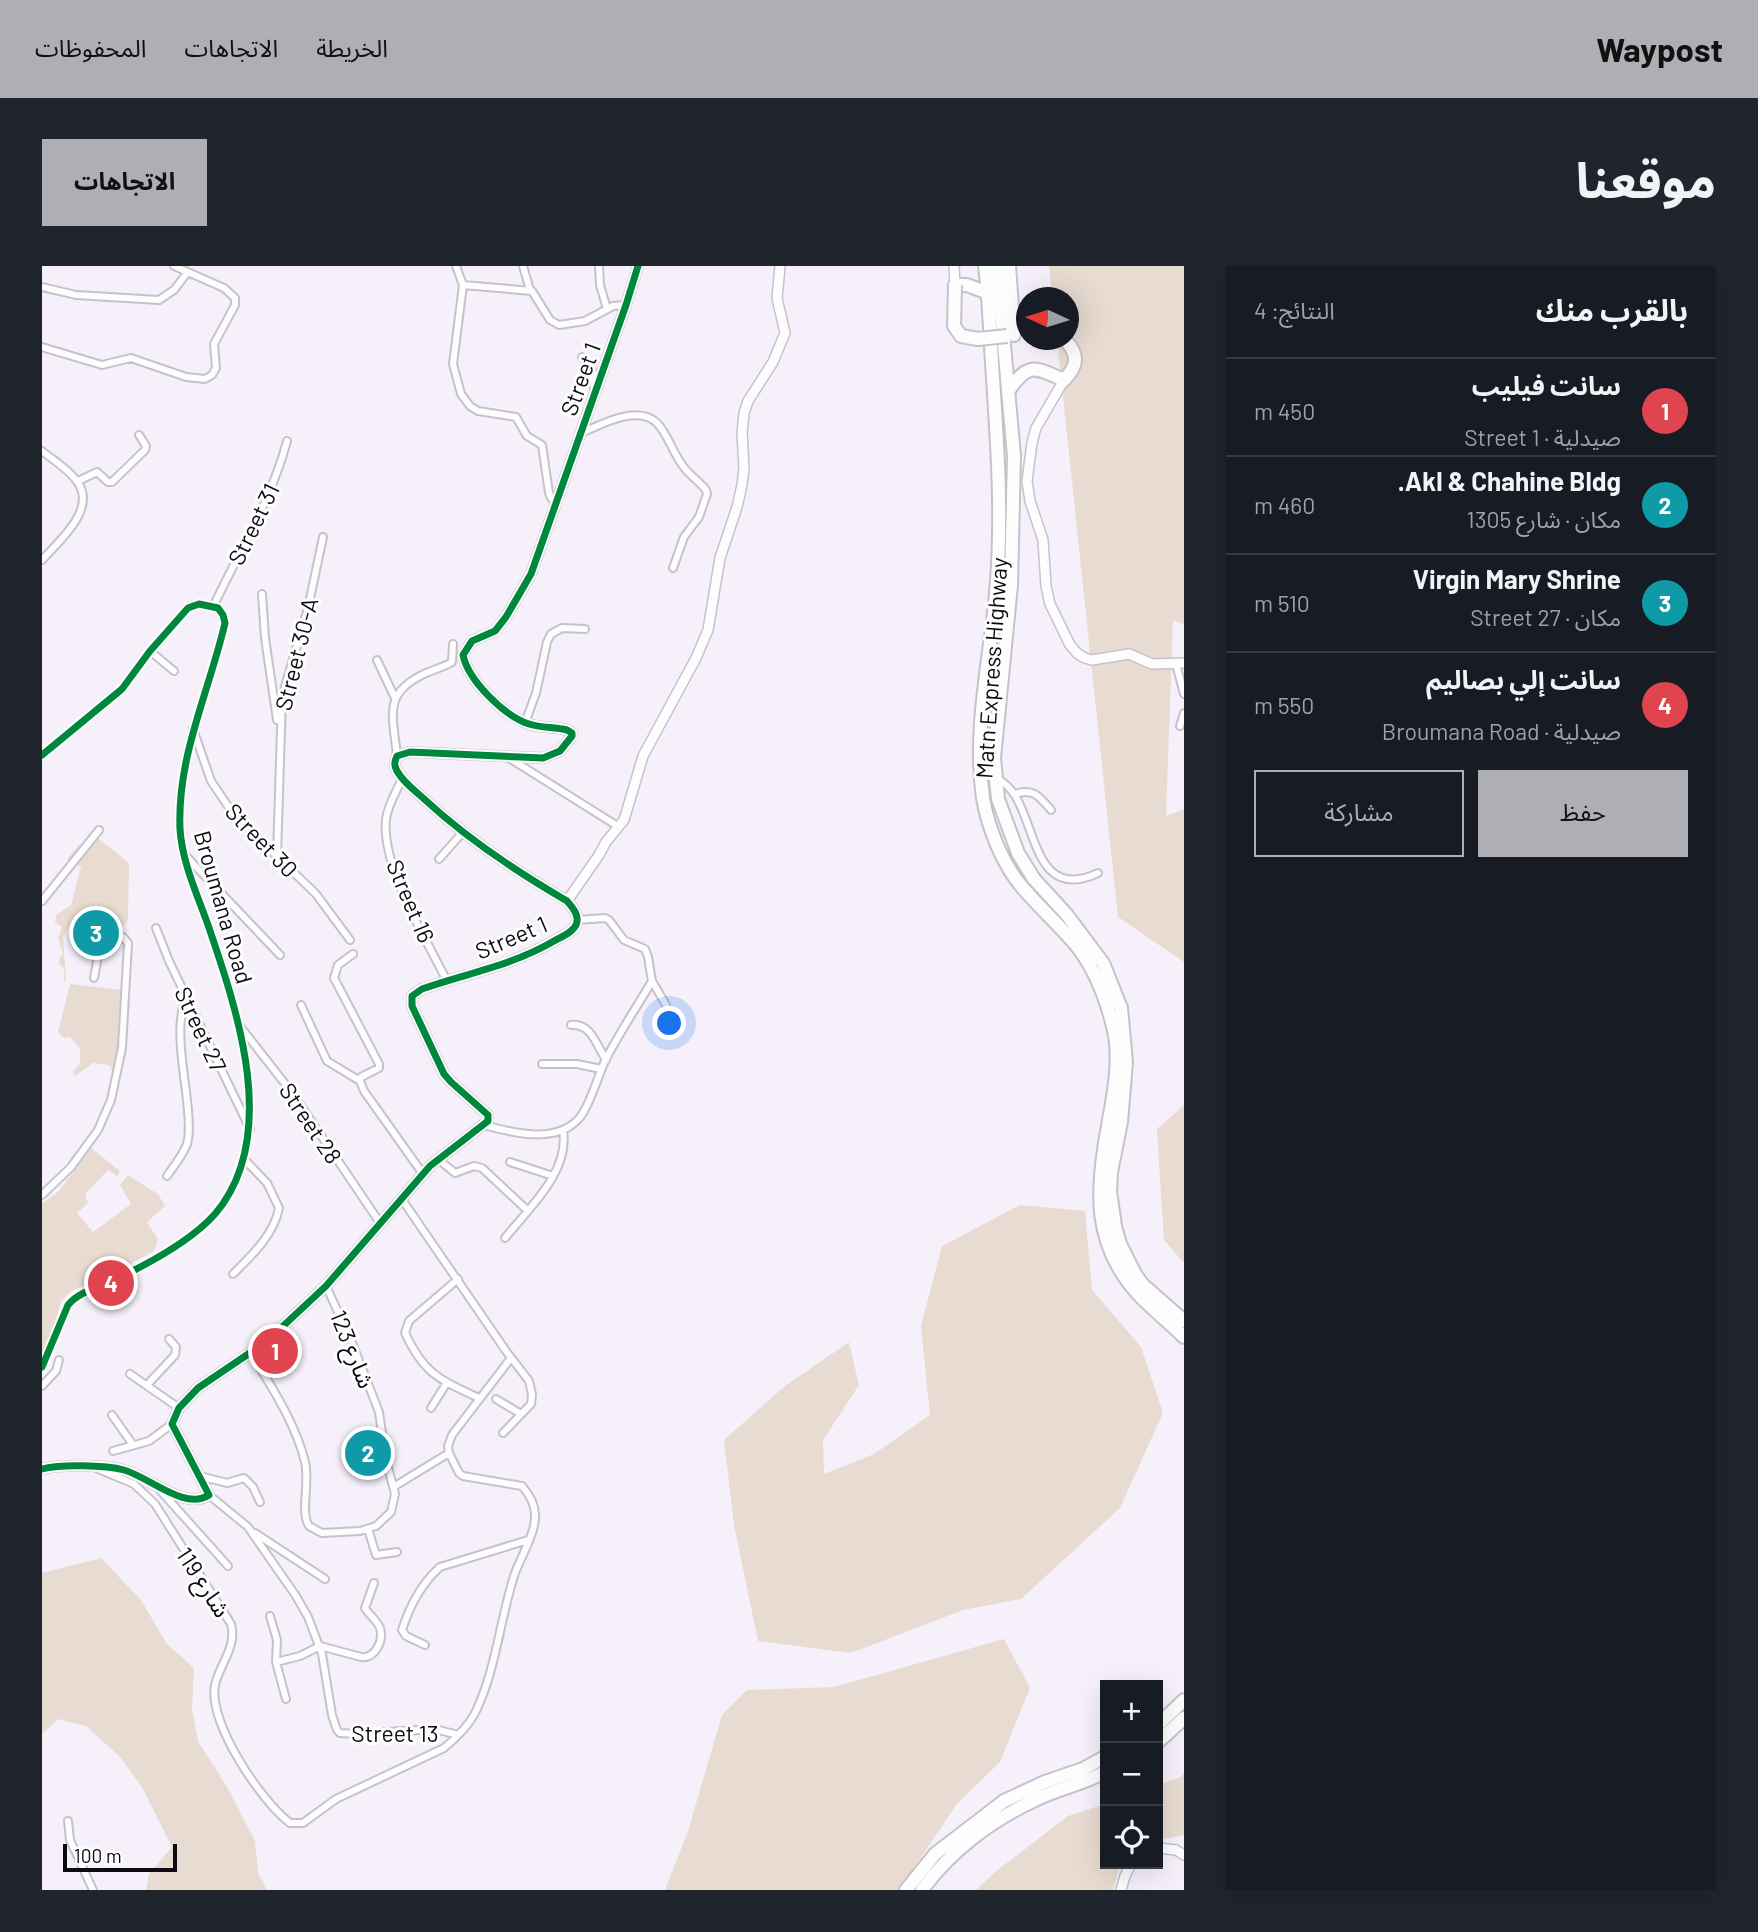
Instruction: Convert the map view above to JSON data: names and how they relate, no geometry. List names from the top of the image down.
{
  "streets": {
    "highway": ["Matn Express Highway"],
    "street": [
      "Street 1",
      "Street 31",
      "Street 30-A",
      "Street 30",
      "Street 16",
      "Broumana Road",
      "Street 27",
      "Street 28",
      "شارع 123",
      "شارع 119",
      "Street 13"
    ]
  },
  "crossings": [
    ["Street 1", "Street 16"],
    ["Street 31", "Broumana Road"],
    ["Street 30-A", "Street 30"],
    ["Street 30", "Broumana Road"],
    ["Broumana Road", "Street 27"],
    ["Broumana Road", "Street 28"],
    ["شارع 119", "Street 13"]
  ],
  "scale_bar": "100 m",
  "north": "left",
  "page": {
    "header": "Waypost",
    "nav": ["الخريطة", "الاتجاهات", "المحفوظات"],
    "title": "موقعنا",
    "buttons": [
      "الاتجاهات",
      ["حفظ", "مشاركة"]
    ],
    "heading": ["بالقرب منك", "النتائج: 4"],
    "list": [
      {
        "mark": "1",
        "name": "سانت فيليب",
        "note": "صيدلية · Street 1",
        "value": "450 m"
      },
      {
        "mark": "2",
        "name": "Akl & Chahine Bldg.",
        "note": "مكان · شارع 1305",
        "value": "460 m"
      },
      {
        "mark": "3",
        "name": "Virgin Mary Shrine",
        "note": "مكان · Street 27",
        "value": "510 m"
      },
      {
        "mark": "4",
        "name": "سانت إلي بصاليم",
        "note": "صيدلية · Broumana Road",
        "value": "550 m"
      }
    ],
    "pins": [
      "3",
      "4",
      "1",
      "2"
    ],
    "map_buttons": ["+", "−"],
    "scale": "100 m"
  }
}
